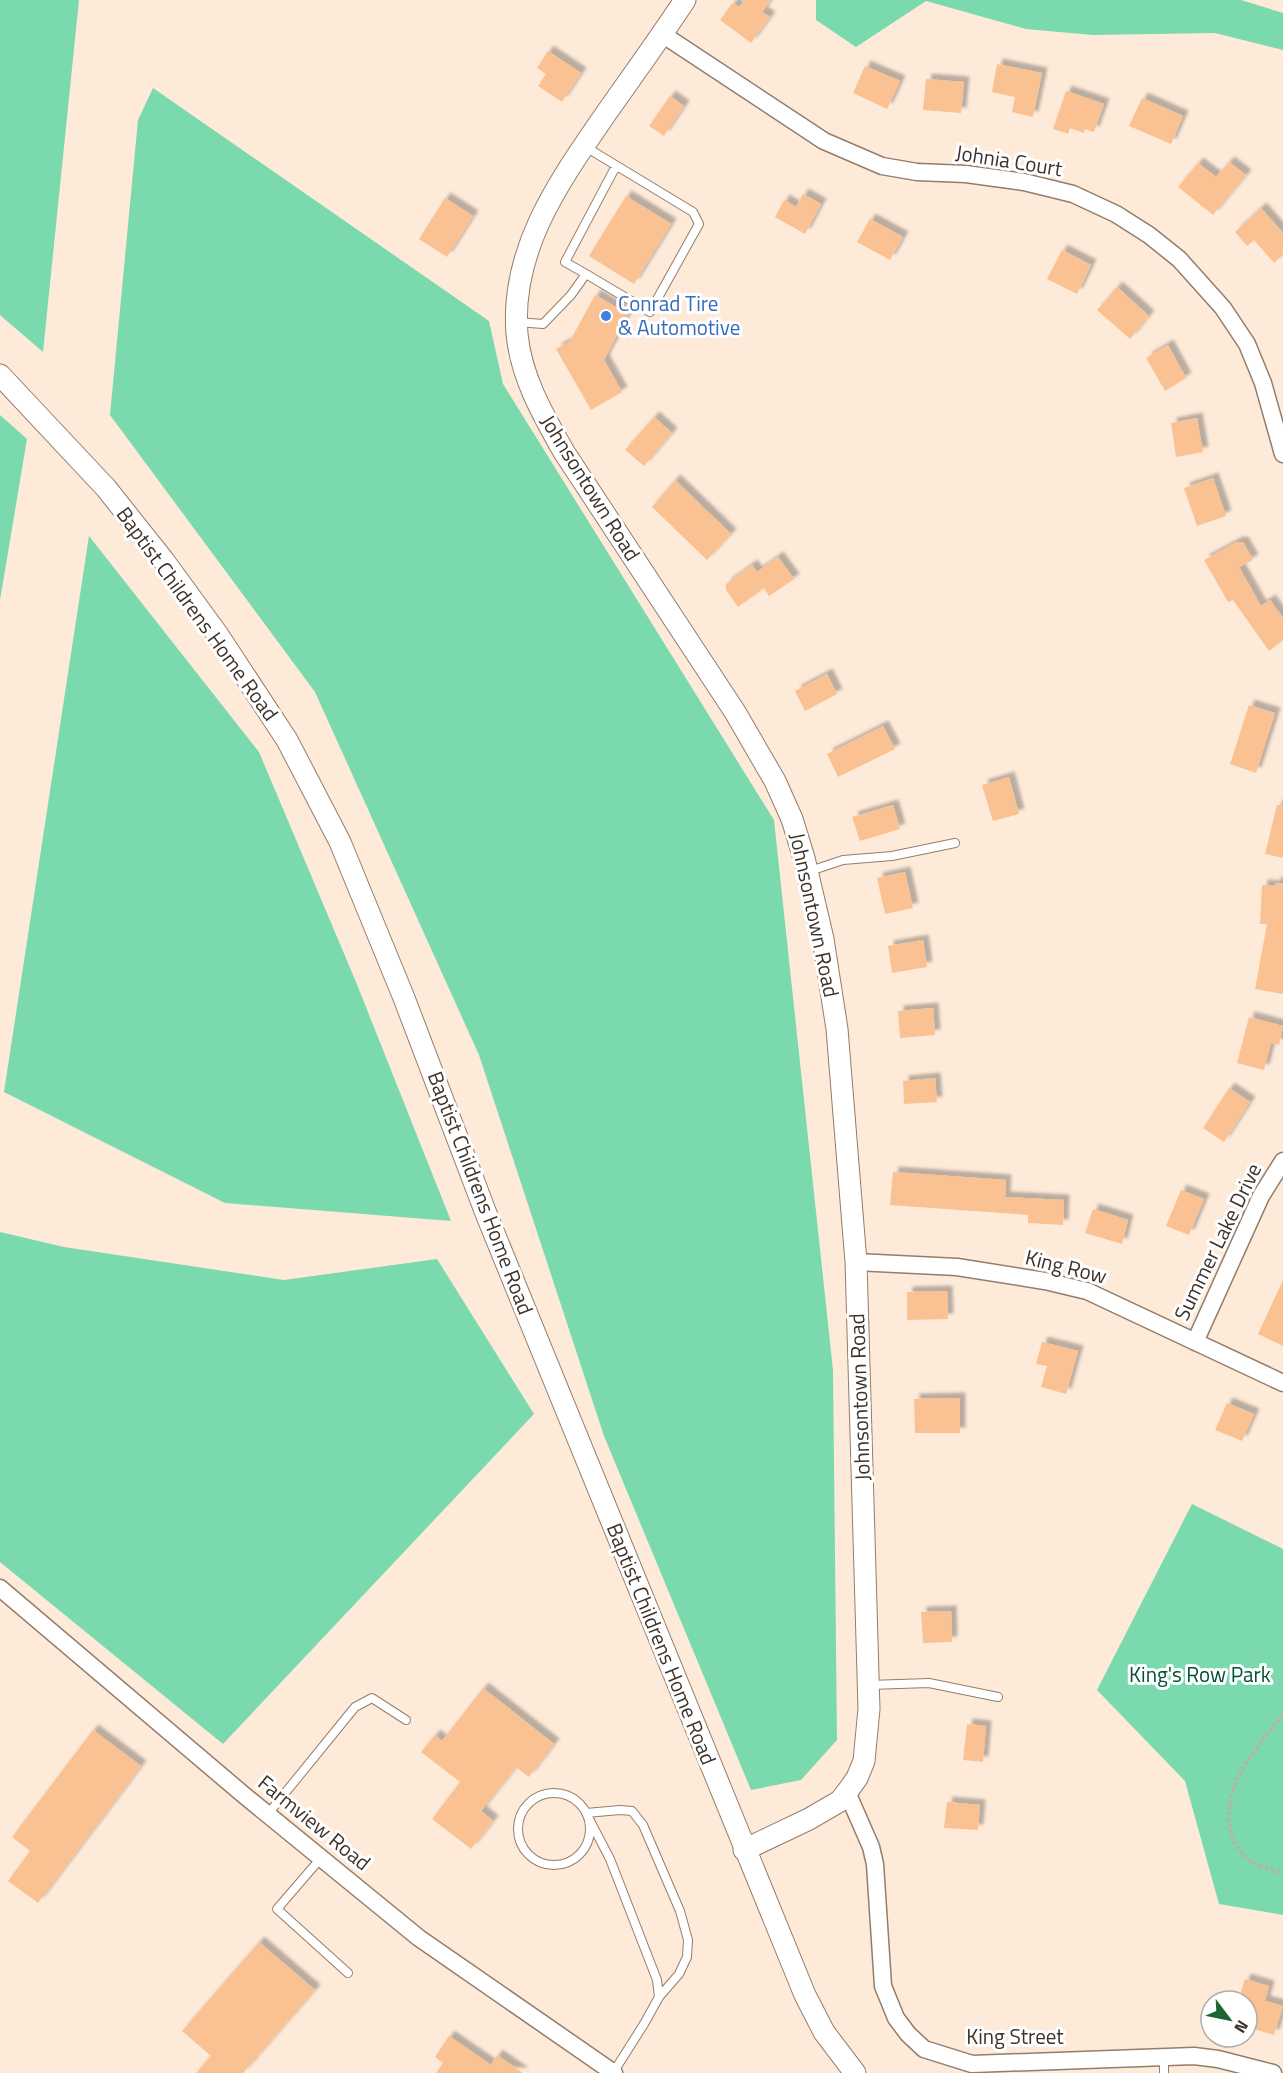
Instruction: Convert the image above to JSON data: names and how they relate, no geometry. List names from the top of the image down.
{
  "streets": {
    "street": [
      "Johnia Court",
      "Johnsontown Road",
      "Baptist Childrens Home Road",
      "Summer Lake Drive",
      "King Row",
      "Farmview Road",
      "King Street"
    ]
  },
  "crossings": [
    ["Johnia Court", "Johnsontown Road"],
    ["Johnsontown Road", "Baptist Childrens Home Road"],
    ["Johnsontown Road", "King Row"],
    ["Johnsontown Road", "King Street"],
    ["Summer Lake Drive", "King Row"]
  ],
  "parks": ["King's Row Park"],
  "places": ["Conrad Tire & Automotive"],
  "north": "bottom right"
}
